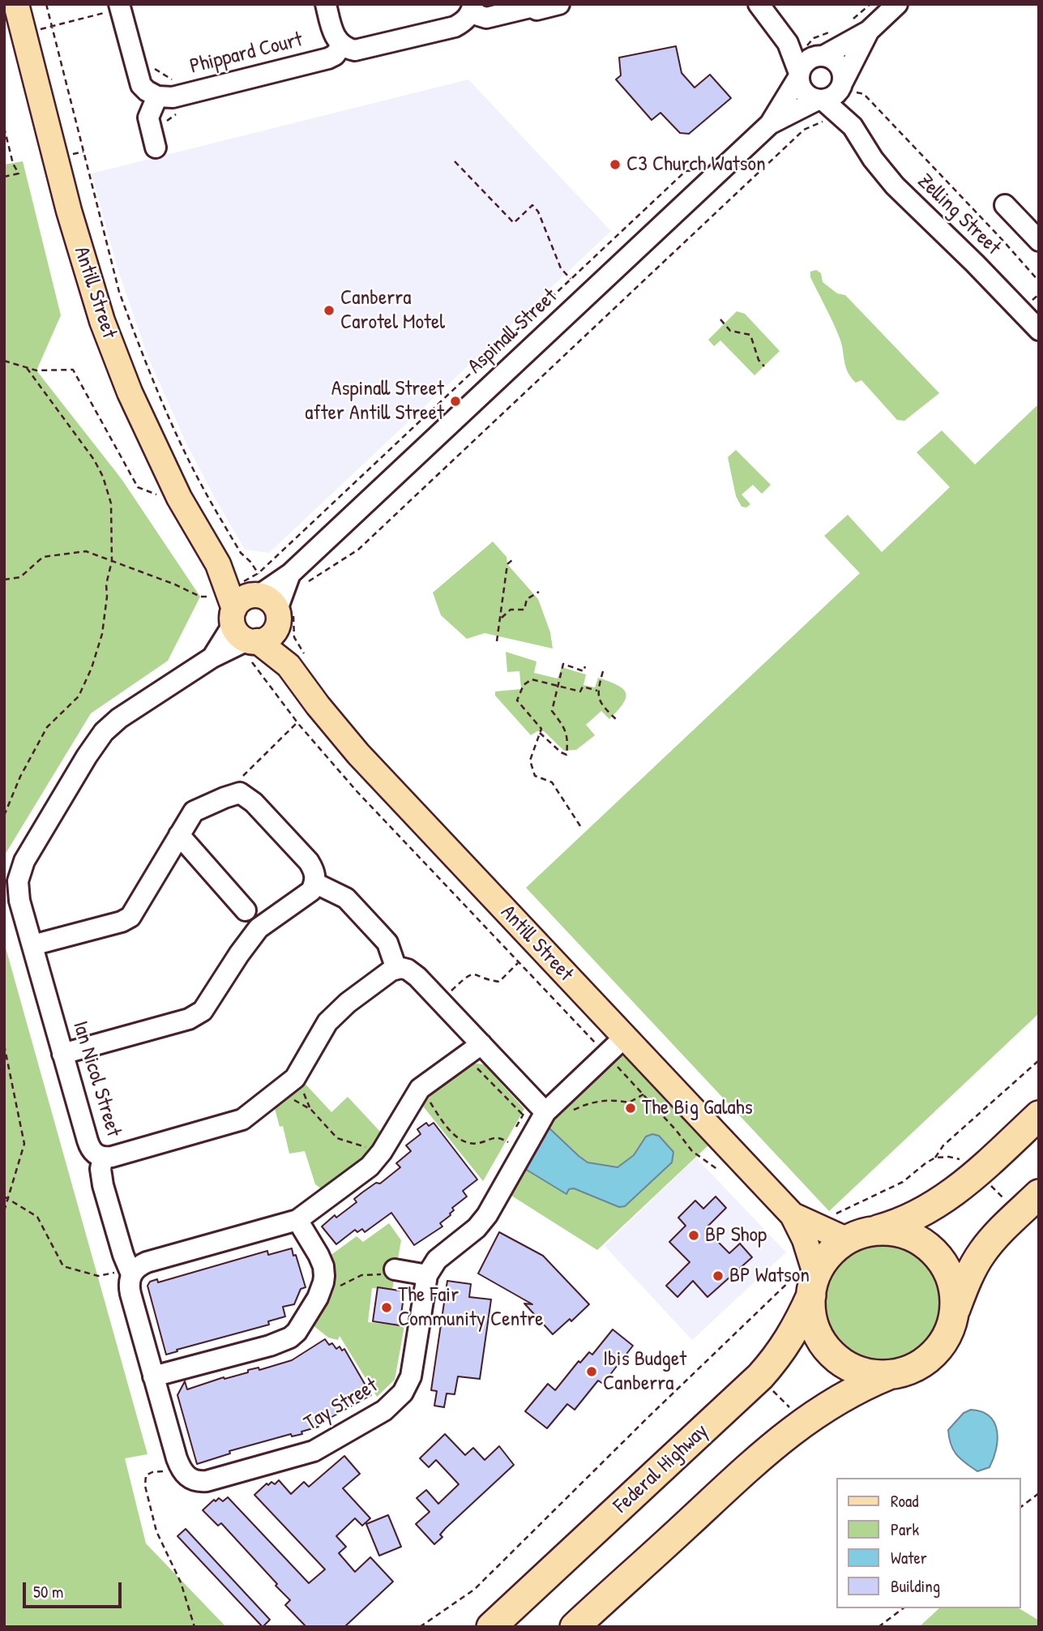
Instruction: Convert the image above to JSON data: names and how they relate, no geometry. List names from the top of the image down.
{
  "streets": {
    "highway": ["Federal Highway"],
    "main road": ["Antill Street"],
    "street": [
      "Phippard Court",
      "Zelling Street",
      "Aspinall Street",
      "Ian Nicol Street",
      "Tay Street"
    ]
  },
  "crossings": [
    ["Zelling Street", "Aspinall Street"],
    ["Antill Street", "Aspinall Street"],
    ["Antill Street", "Ian Nicol Street"],
    ["Antill Street", "Federal Highway"],
    ["Ian Nicol Street", "Tay Street"]
  ],
  "places": [
    "C3 Church Watson",
    "Canberra Carotel Motel",
    "Aspinall Street after Antill Street",
    "The Big Galahs",
    "BP Shop",
    "BP Watson",
    "The Fair Community Centre",
    "Ibis Budget Canberra"
  ],
  "legend": [
    "Road",
    "Park",
    "Water",
    "Building"
  ],
  "scale_bar": "50 m"
}
